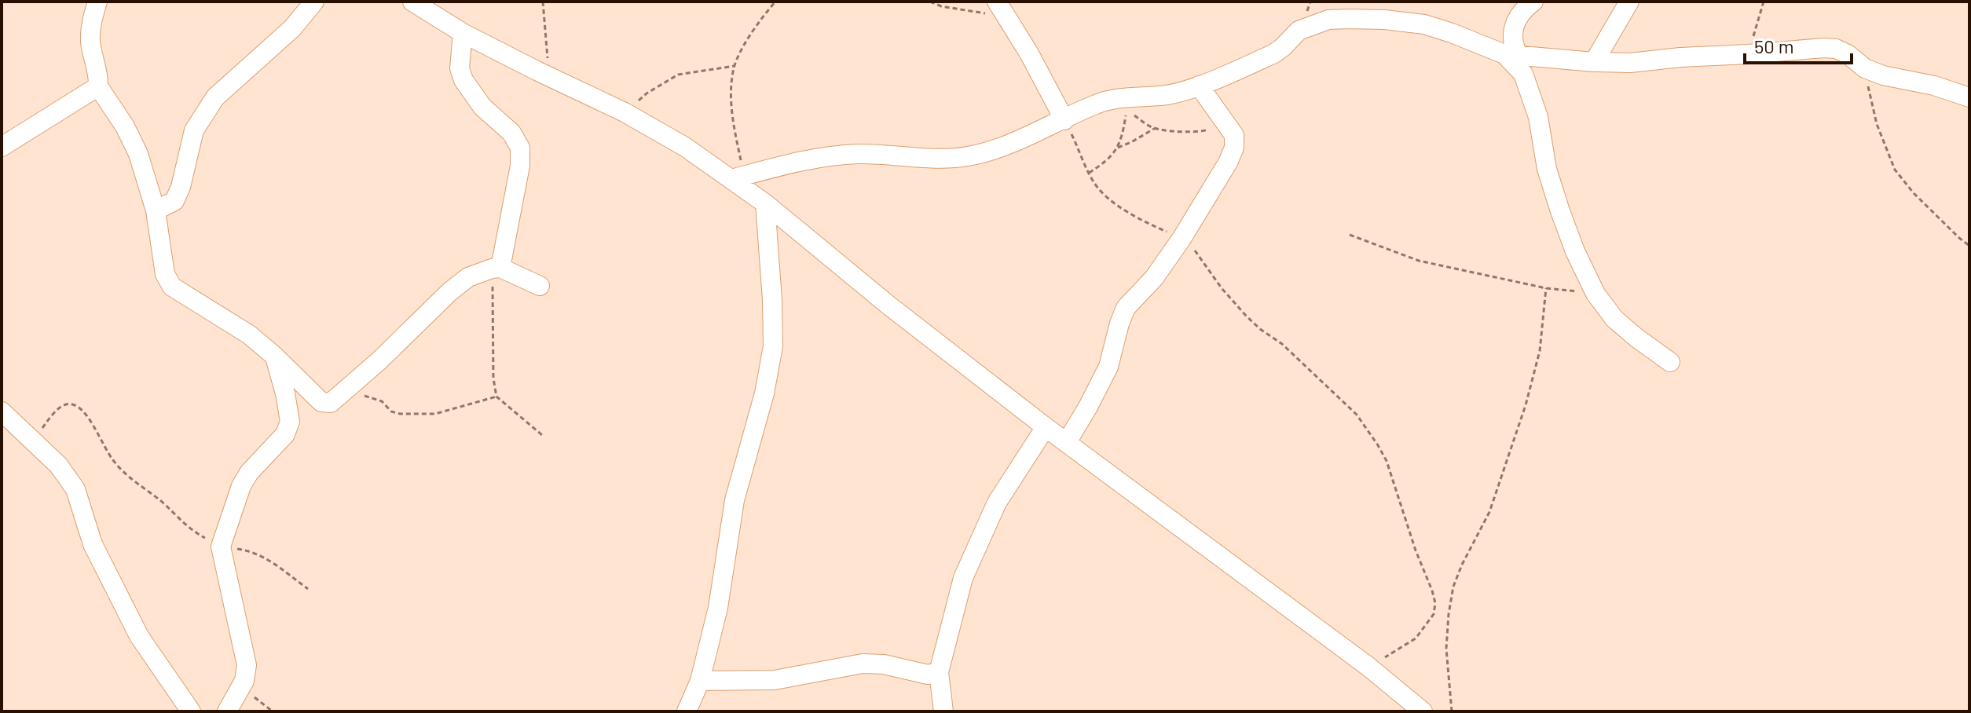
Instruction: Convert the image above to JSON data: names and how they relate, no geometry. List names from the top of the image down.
{
  "scale_bar": "50 m"
}
